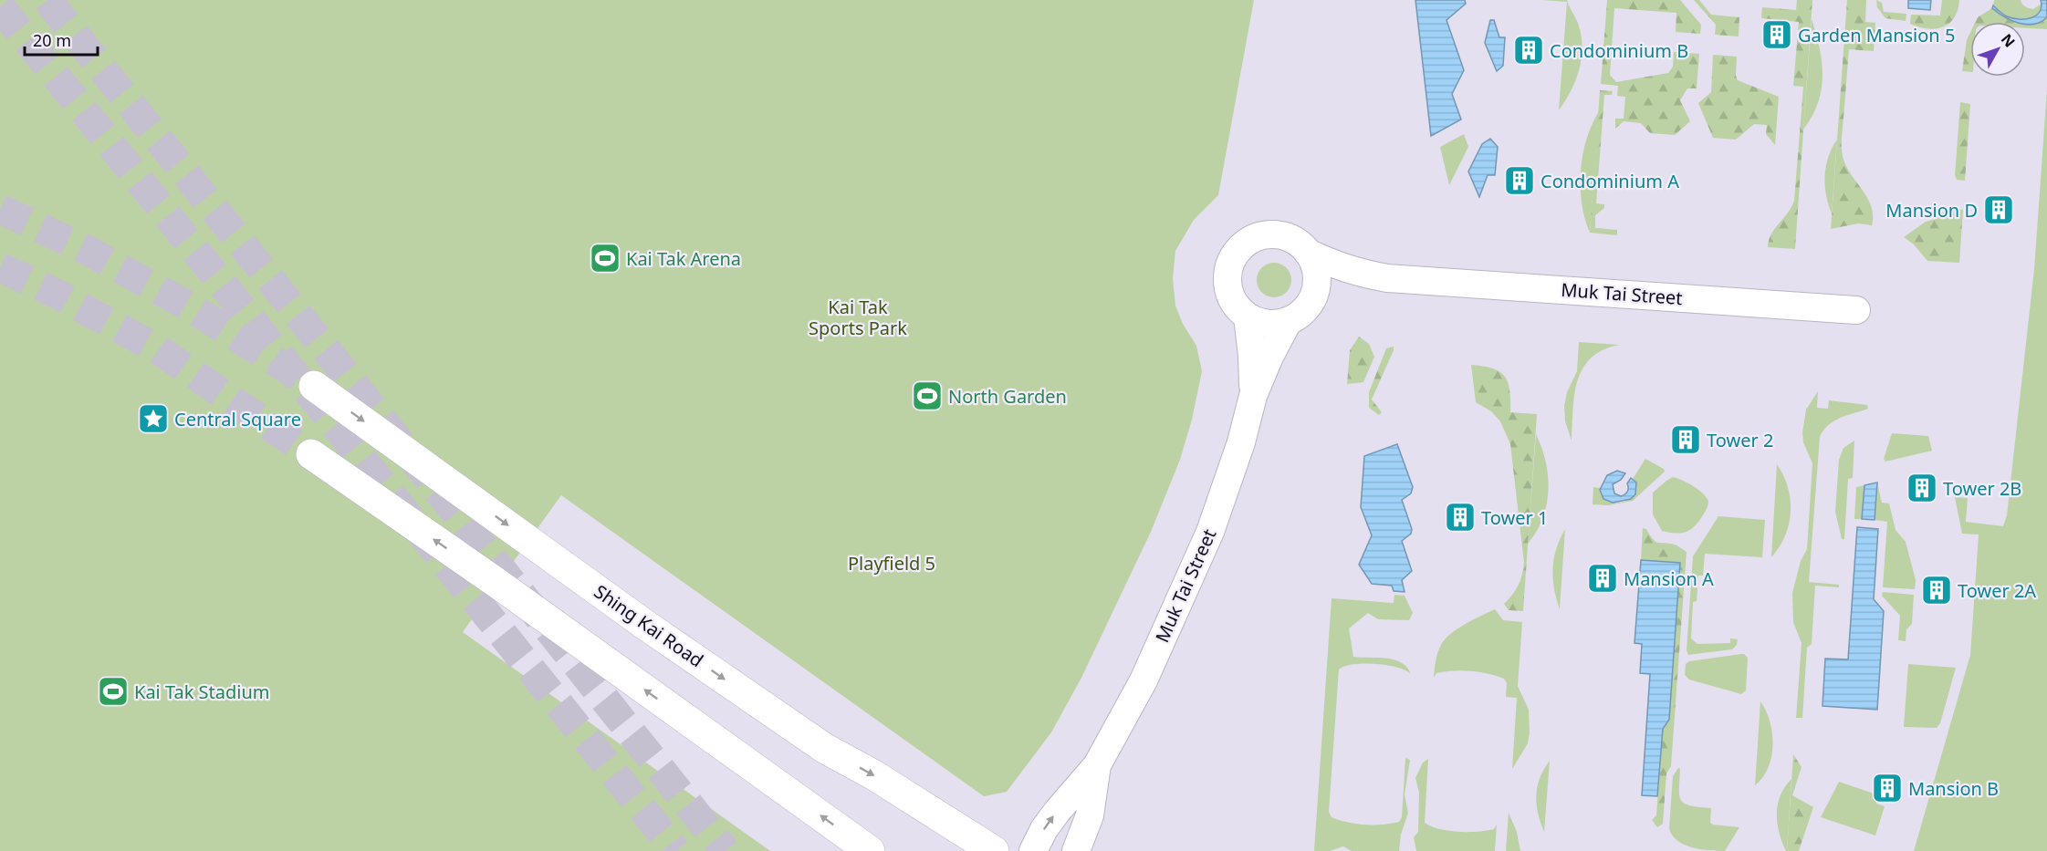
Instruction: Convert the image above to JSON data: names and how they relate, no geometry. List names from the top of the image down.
{
  "streets": {
    "main road": ["Shing Kai Road"],
    "street": ["Muk Tai Street"]
  },
  "parks": ["Kai Tak Sports Park", "Playfield 5"],
  "places": {
    "building": [
      "Garden Mansion 5",
      "Condominium B",
      "Condominium A",
      "Mansion D",
      "Tower 2",
      "Tower 2B",
      "Tower 1",
      "Mansion A",
      "Tower 2A",
      "Mansion B"
    ],
    "sports": ["Kai Tak Arena", "North Garden", "Kai Tak Stadium"],
    "place": ["Central Square"]
  },
  "scale_bar": "20 m",
  "north": "top right"
}
